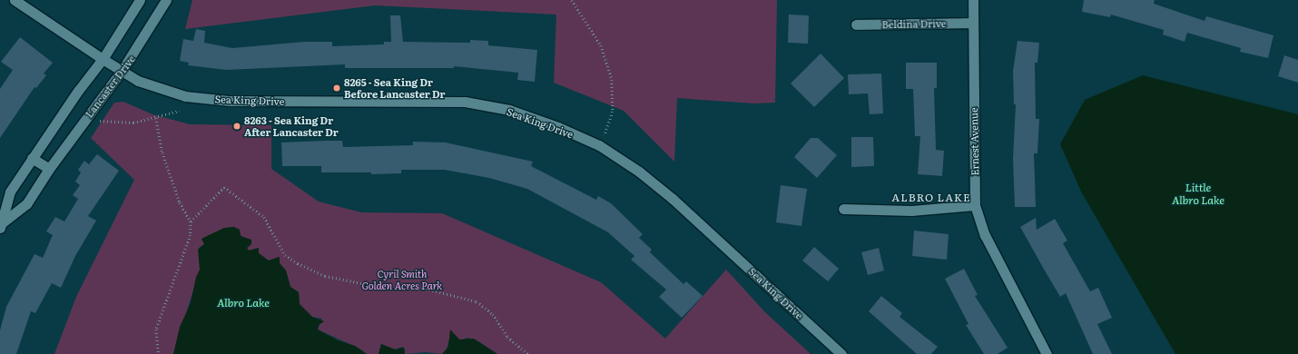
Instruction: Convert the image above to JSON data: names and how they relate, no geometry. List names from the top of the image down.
{
  "streets": {
    "street": [
      "Beldina Drive",
      "Lancaster Drive",
      "Sea King Drive",
      "Ernest Avenue"
    ]
  },
  "crossings": [
    ["Beldina Drive", "Ernest Avenue"],
    ["Lancaster Drive", "Sea King Drive"]
  ],
  "districts": ["ALBRO LAKE"],
  "water": ["Little Albro Lake", "Albro Lake"],
  "parks": ["Cyril Smith Golden Acres Park"],
  "places": ["8265 - Sea King Dr Before Lancaster Dr", "8263 - Sea King Dr After Lancaster Dr"]
}
